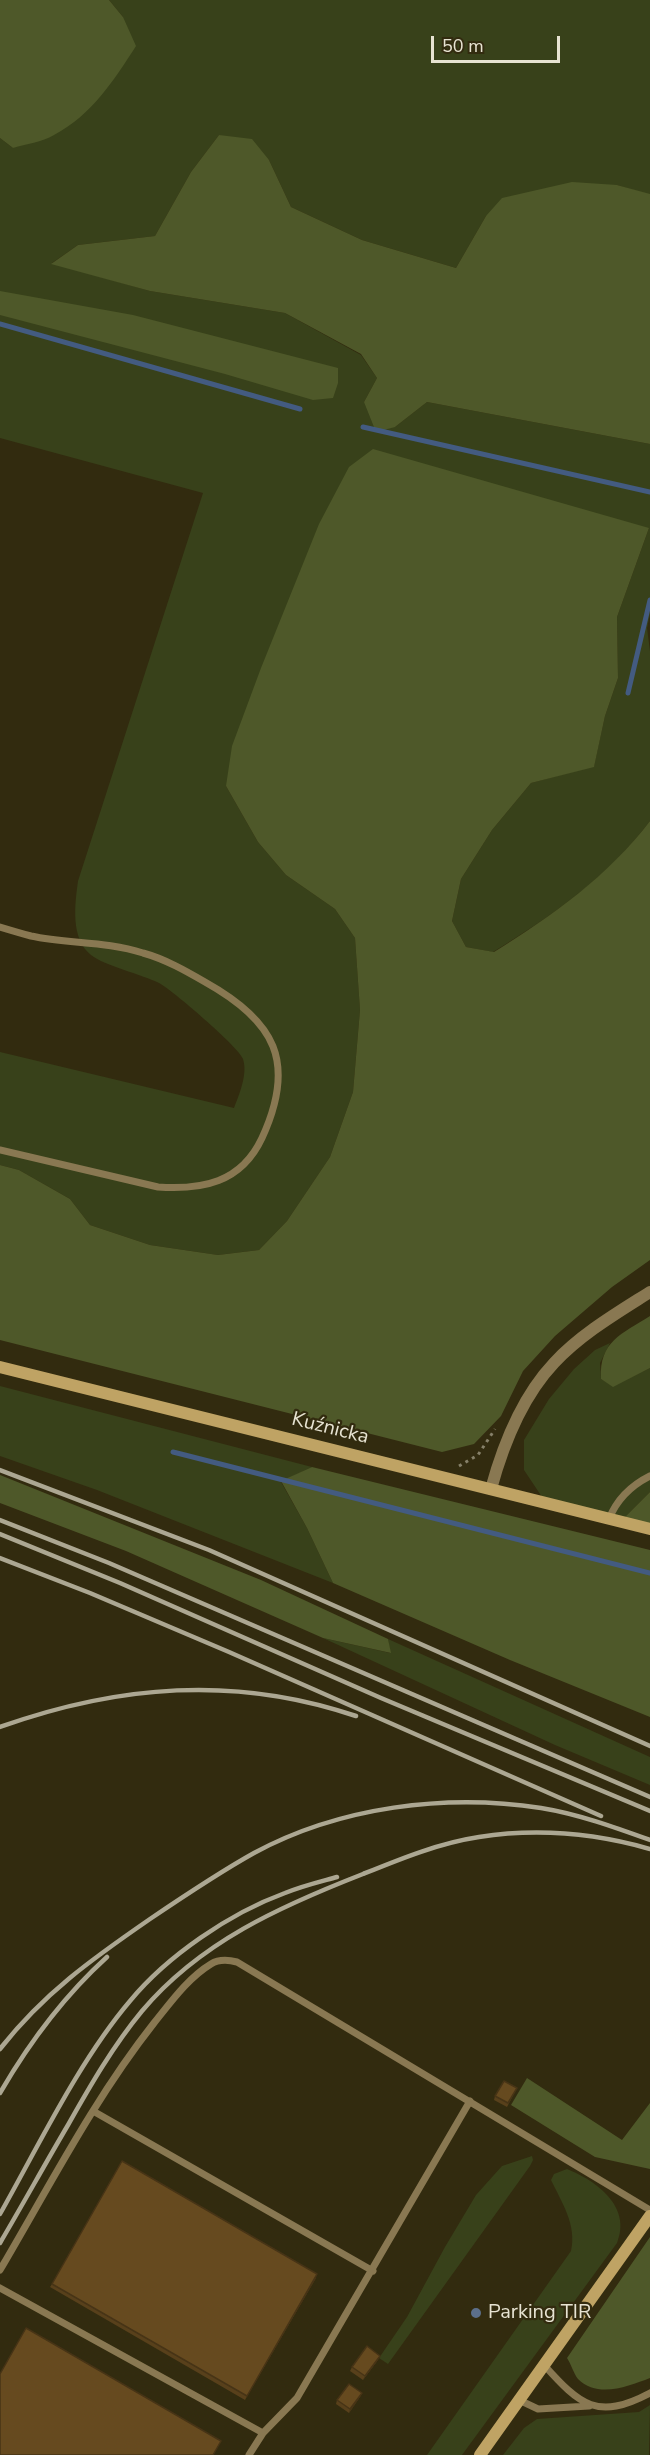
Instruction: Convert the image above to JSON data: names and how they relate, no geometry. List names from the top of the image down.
{
  "streets": {
    "street": ["Kuźnicka"]
  },
  "places": ["Parking TIR"],
  "scale_bar": "50 m"
}
